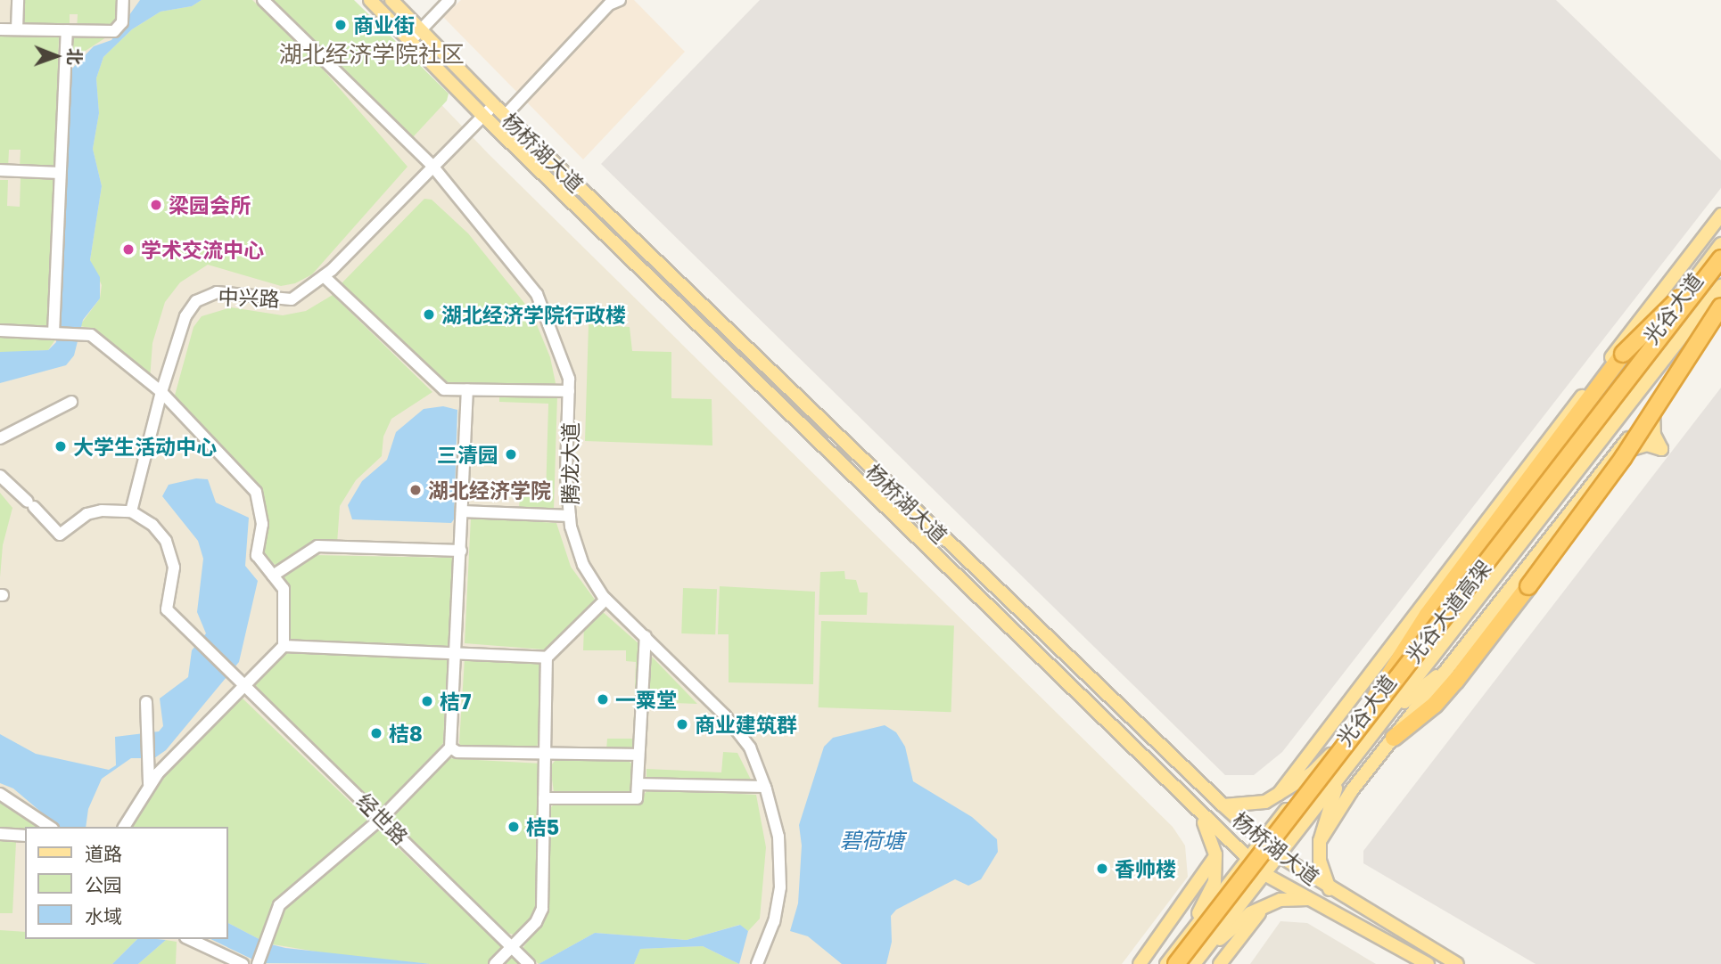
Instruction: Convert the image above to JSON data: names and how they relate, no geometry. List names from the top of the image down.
{
  "streets": {
    "highway": ["光谷大道高架"],
    "main road": ["杨桥湖大道", "光谷大道"],
    "street": ["中兴路", "腾龙大道", "经世路"]
  },
  "crossings": [
    ["杨桥湖大道", "中兴路"],
    ["杨桥湖大道", "光谷大道"],
    ["中兴路", "腾龙大道"],
    ["中兴路", "经世路"],
    ["光谷大道", "光谷大道高架"]
  ],
  "districts": ["湖北经济学院社区"],
  "water": ["碧荷塘"],
  "places": [
    "商业街",
    "梁园会所",
    "学术交流中心",
    "湖北经济学院行政楼",
    "大学生活动中心",
    "三清园",
    "湖北经济学院",
    "一粟堂",
    "桔7",
    "商业建筑群",
    "桔8",
    "桔5",
    "香帅楼"
  ],
  "legend": ["道路", "公园", "水域"],
  "north": "right"
}
